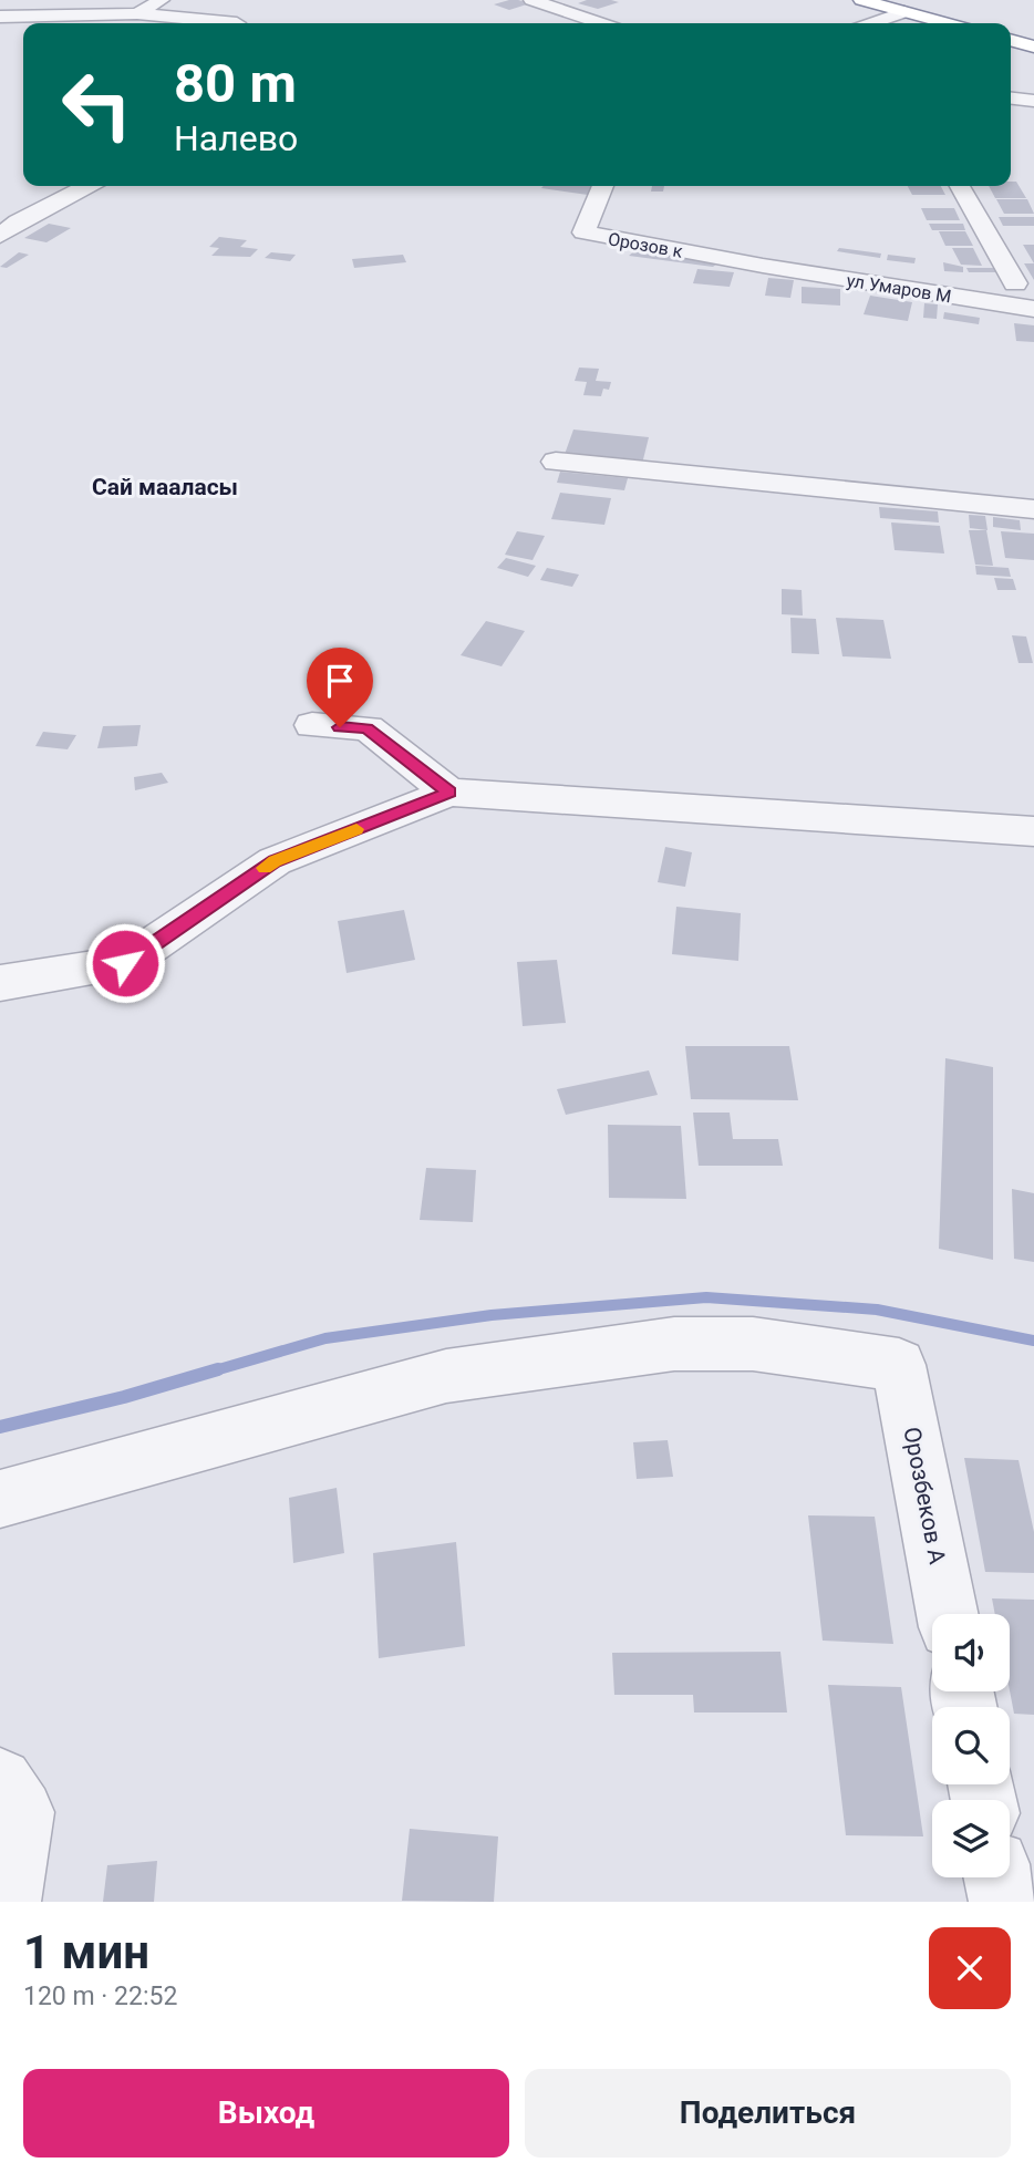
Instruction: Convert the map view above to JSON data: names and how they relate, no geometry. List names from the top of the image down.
{
  "streets": {
    "street": ["Орозов к", "ул Умаров М", "Орозбеков А"]
  },
  "crossings": [
    ["Орозов к", "ул Умаров М"]
  ],
  "districts": ["Сай мааласы"],
  "page": {
    "turn": ["80 m", "Налево"],
    "heading": ["1 мин", "120 m · 22:52"],
    "buttons": ["Выход", "Поделиться"]
  }
}
